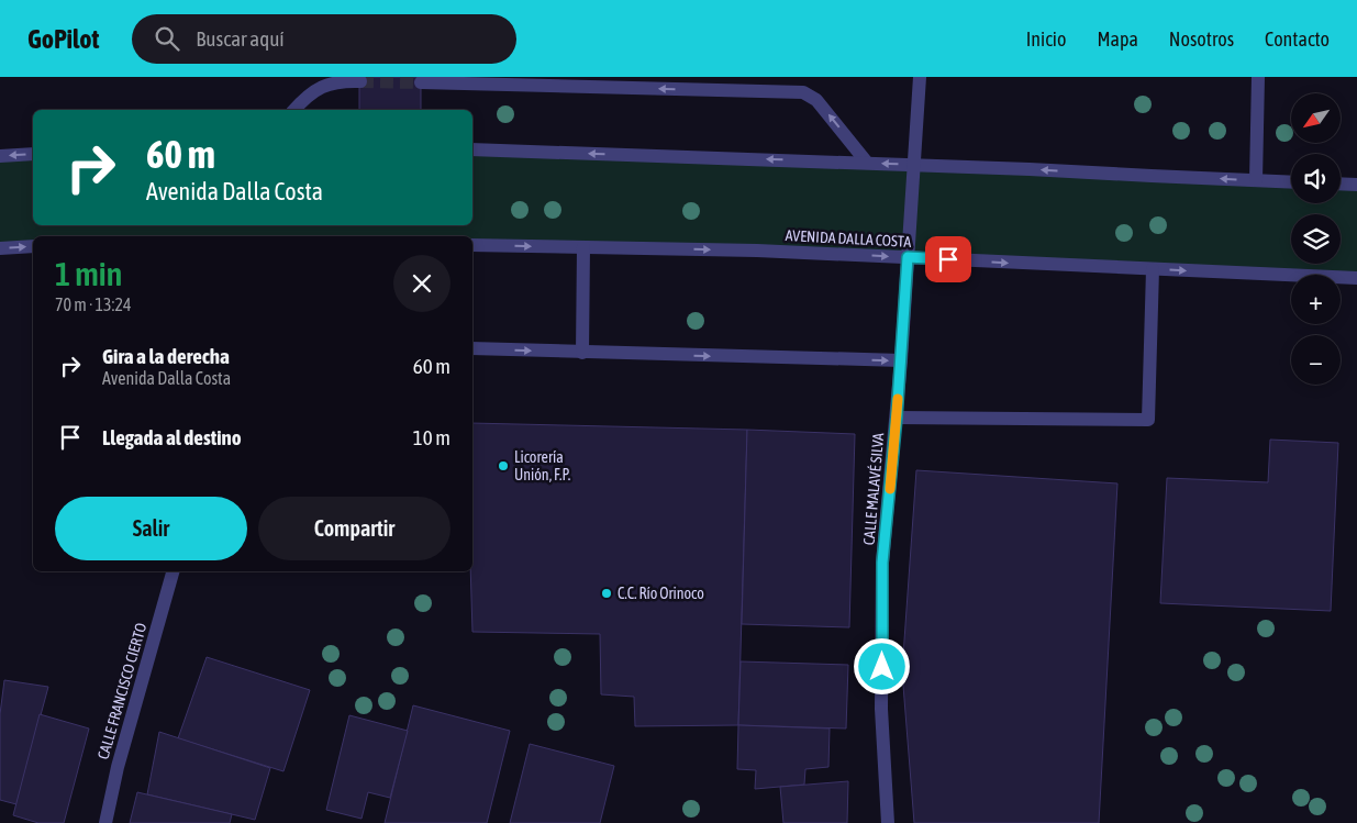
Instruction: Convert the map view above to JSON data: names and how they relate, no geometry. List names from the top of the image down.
{
  "streets": {
    "street": ["AVENIDA DALLA COSTA", "CALLE MALAVÉ SILVA", "CALLE FRANCISCO CIERTO"]
  },
  "crossings": [
    ["AVENIDA DALLA COSTA", "CALLE MALAVÉ SILVA"]
  ],
  "places": ["Licorería Unión, F.P.", "C.C. Río Orinoco"],
  "north": "bottom left",
  "page": {
    "header": "GoPilot",
    "search": "Buscar aquí",
    "nav": [
      "Inicio",
      "Mapa",
      "Nosotros",
      "Contacto"
    ],
    "map_buttons": ["+", "−"],
    "turn": ["60 m", "Avenida Dalla Costa"],
    "heading": ["1 min", "70 m · 13:24"],
    "list": [
      {
        "name": "Gira a la derecha",
        "note": "Avenida Dalla Costa",
        "value": "60 m"
      },
      {
        "name": "Llegada al destino",
        "value": "10 m"
      }
    ],
    "buttons": ["Salir", "Compartir"]
  }
}
